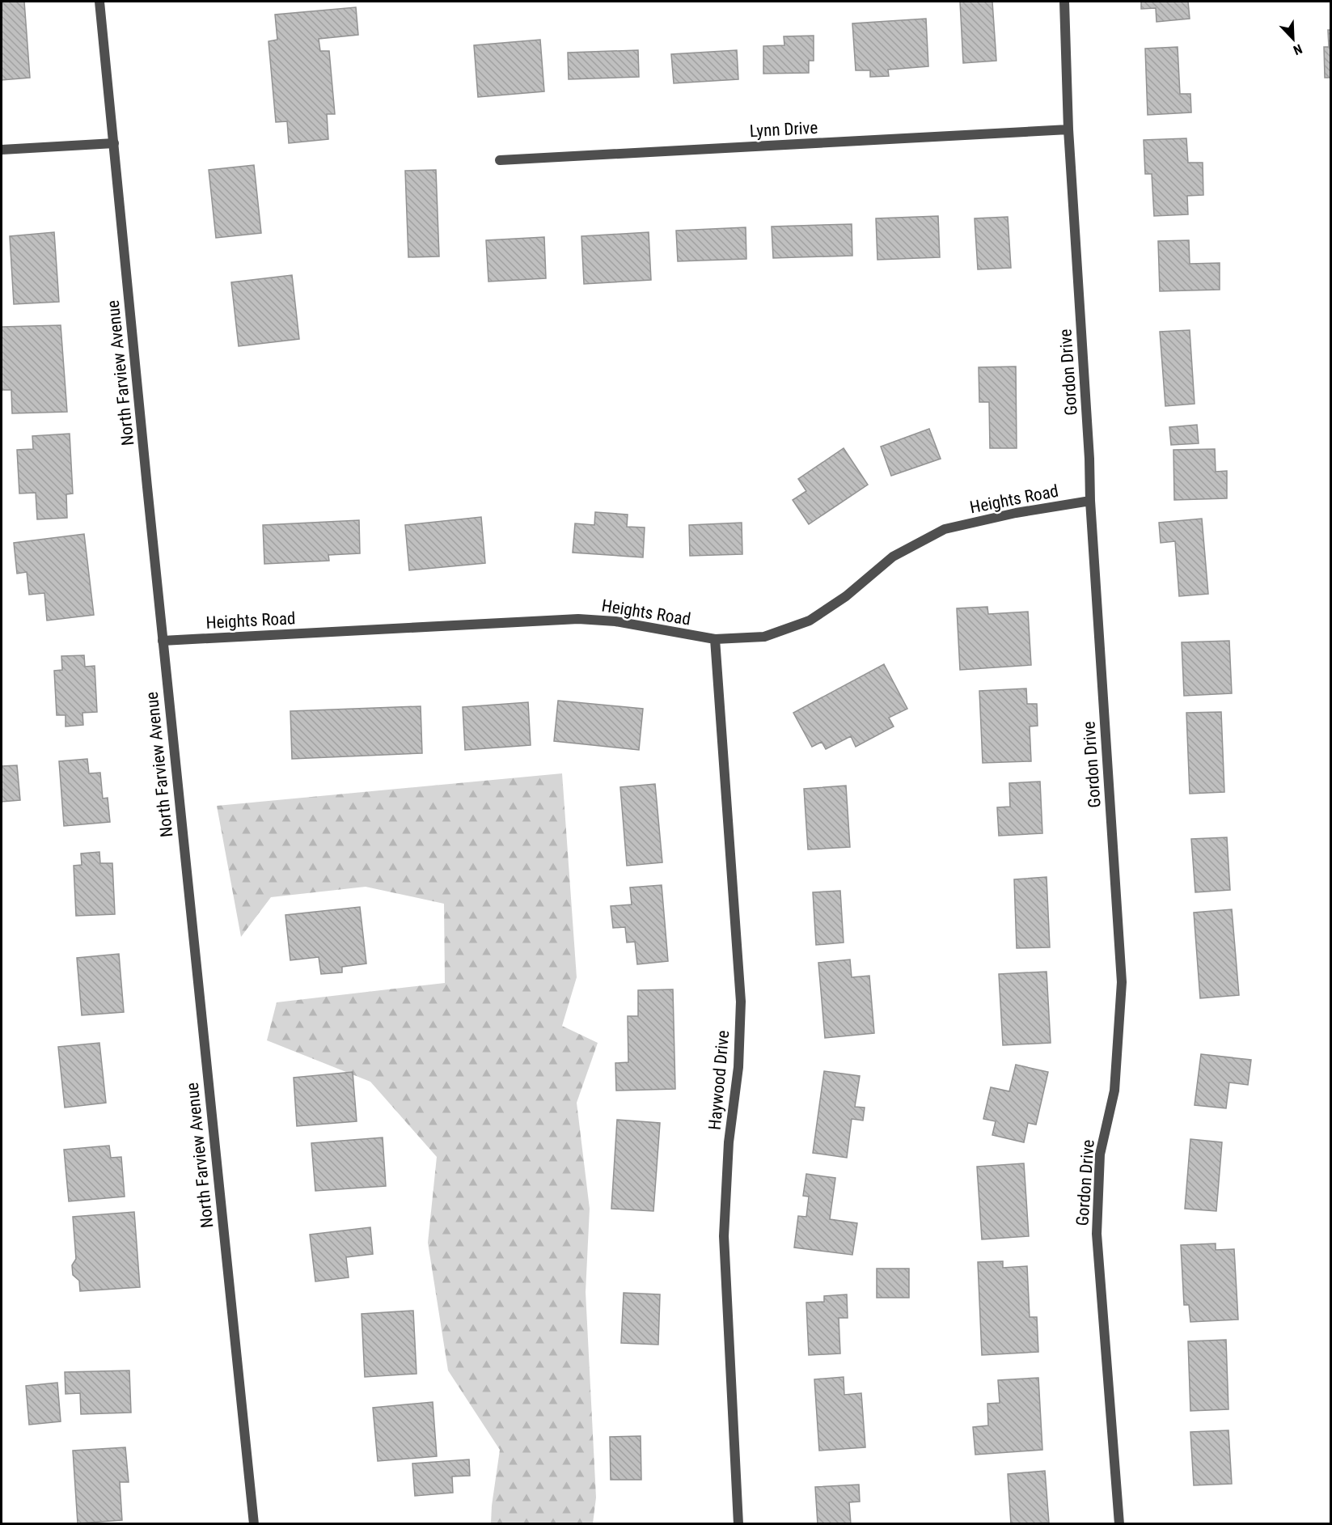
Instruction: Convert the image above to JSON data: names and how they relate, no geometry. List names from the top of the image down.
{
  "streets": {
    "street": [
      "Lynn Drive",
      "Gordon Drive",
      "North Farview Avenue",
      "Heights Road",
      "Haywood Drive"
    ]
  },
  "crossings": [
    ["Lynn Drive", "Gordon Drive"],
    ["Gordon Drive", "Heights Road"],
    ["North Farview Avenue", "Heights Road"],
    ["Heights Road", "Haywood Drive"]
  ],
  "north": "bottom right"
}
